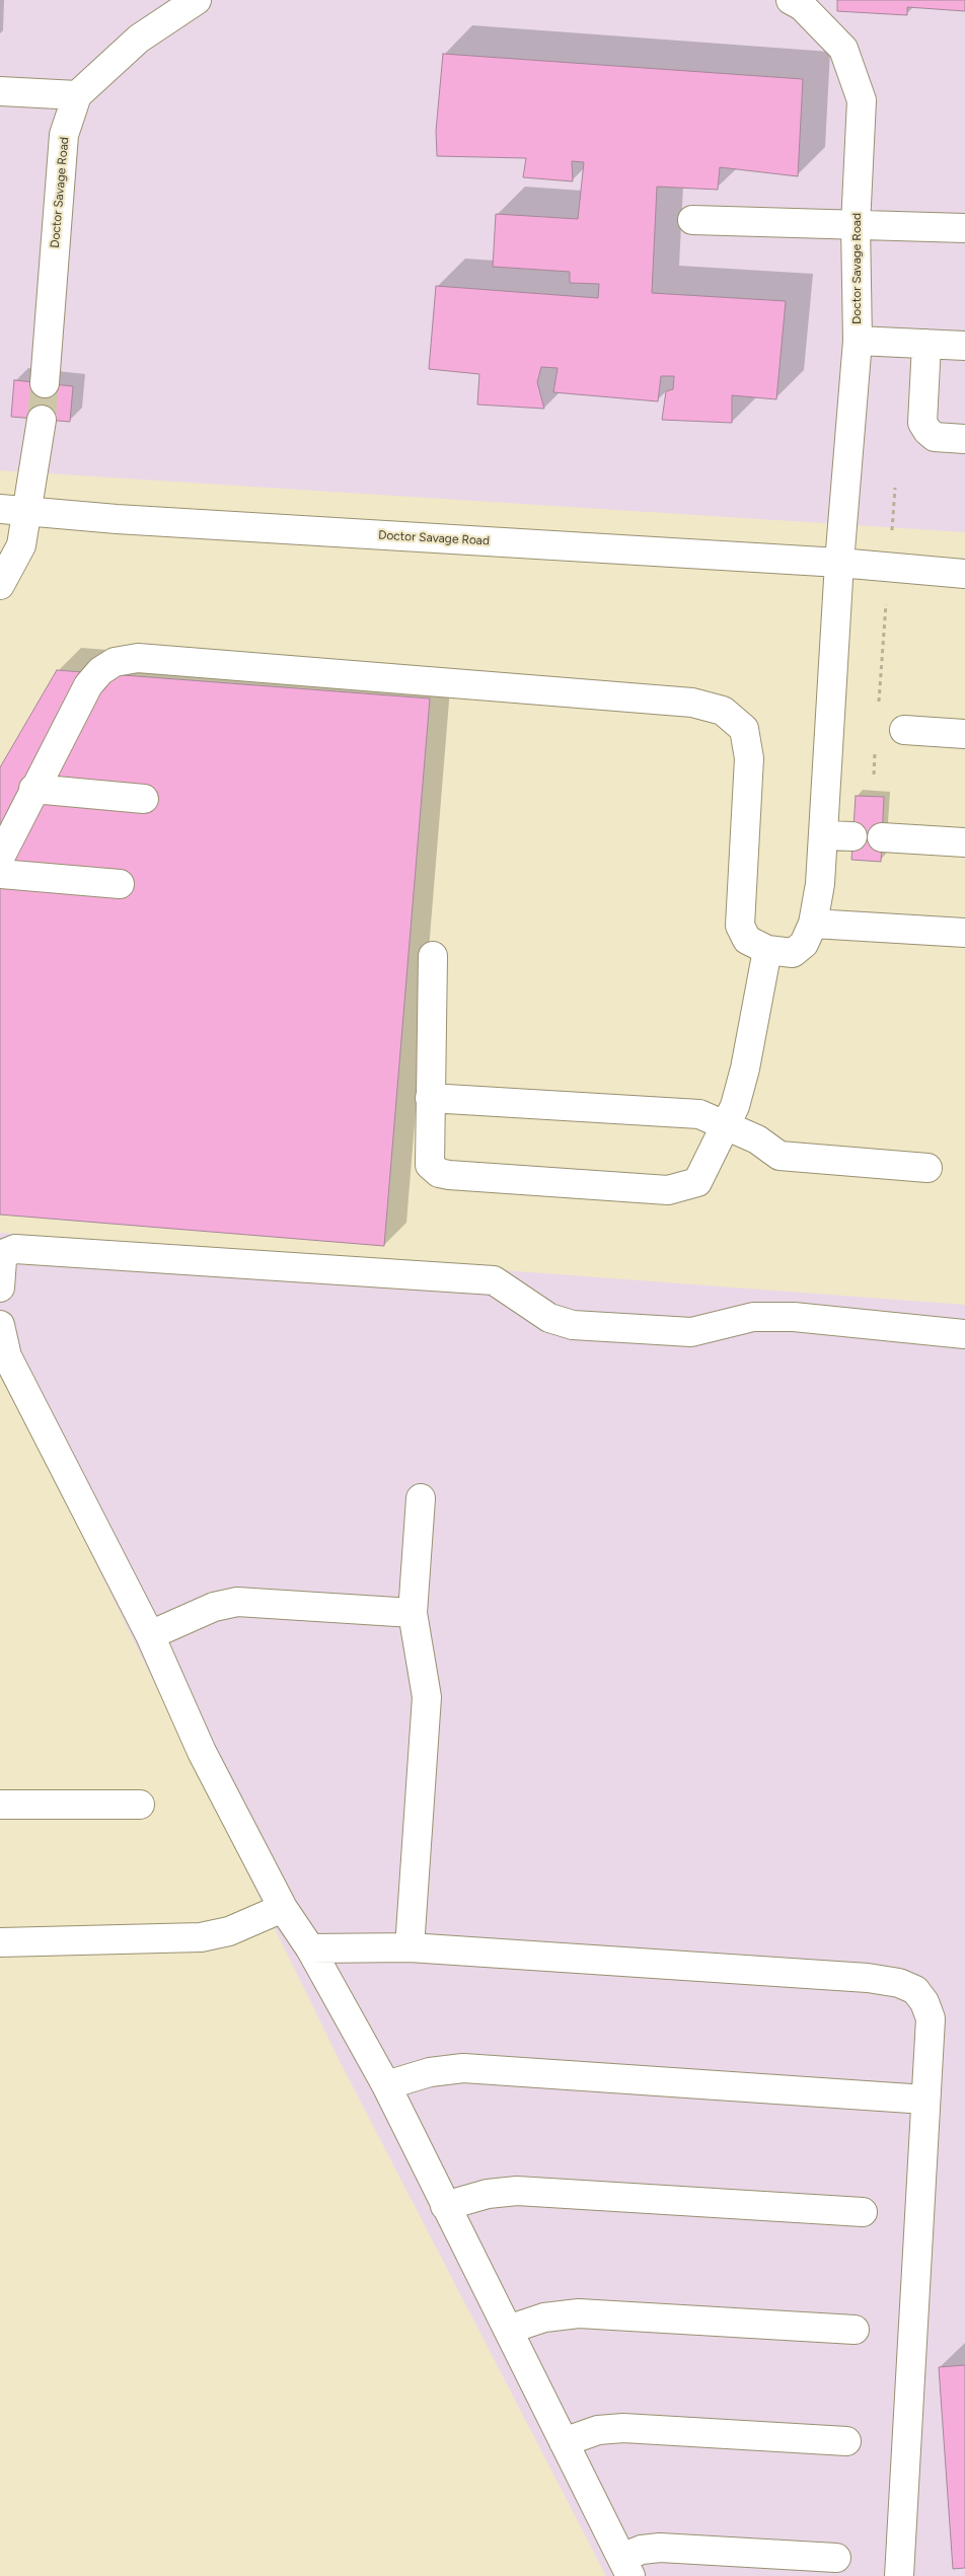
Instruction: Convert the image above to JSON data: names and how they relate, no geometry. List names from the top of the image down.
{
  "streets": {
    "street": ["Doctor Savage Road"]
  }
}
